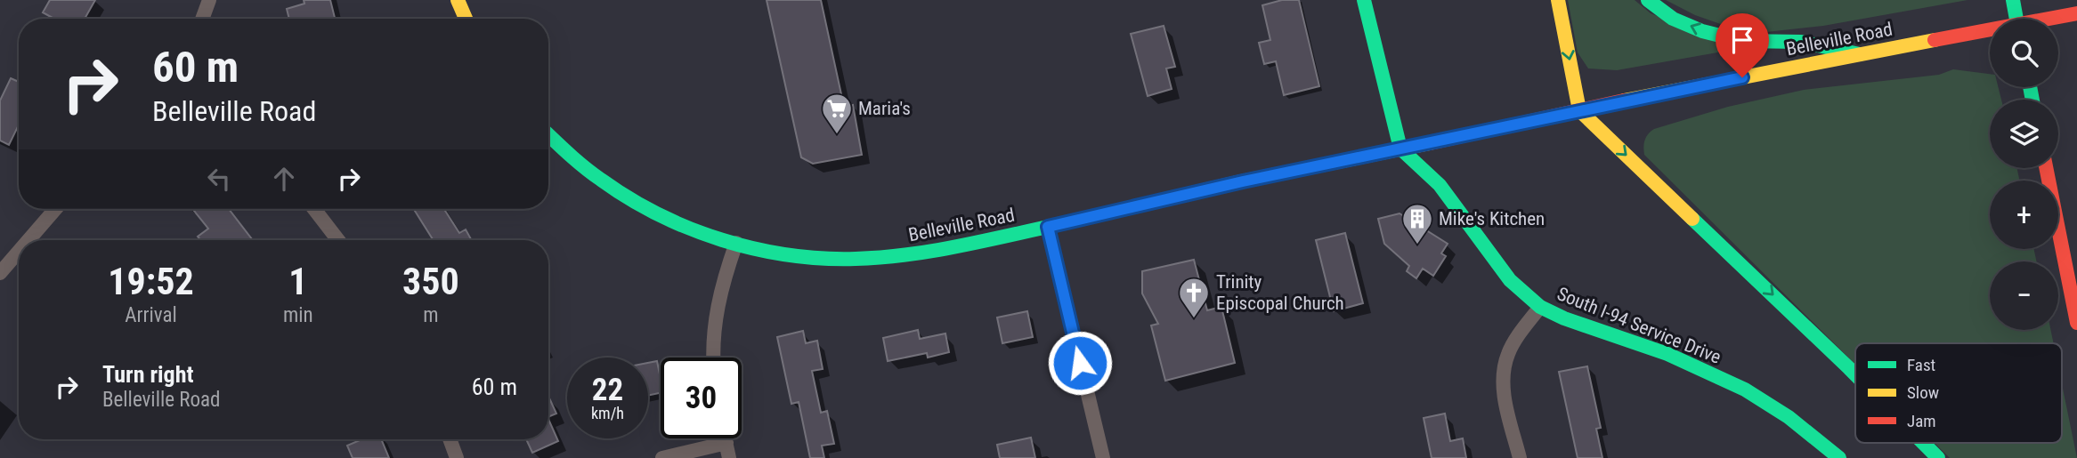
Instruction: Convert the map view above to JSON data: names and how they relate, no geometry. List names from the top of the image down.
{
  "streets": {
    "main road": ["Belleville Road", "South I-94 Service Drive"]
  },
  "crossings": [
    ["Belleville Road", "South I-94 Service Drive"]
  ],
  "places": {
    "supermarket": ["Maria's"],
    "building": ["Mike's Kitchen"],
    "church": ["Trinity Episcopal Church"]
  },
  "legend": ["Fast", "Slow", "Jam"],
  "page": {
    "map_buttons": ["+", "−"],
    "turn": ["60 m", "Belleville Road"],
    "eta": [
      "19:52",
      "Arrival",
      "1",
      "min",
      "350",
      "m"
    ],
    "list": [
      {
        "name": "Turn right",
        "note": "Belleville Road",
        "value": "60 m"
      }
    ],
    "speed": "22 km/h",
    "limit": "30"
  }
}
